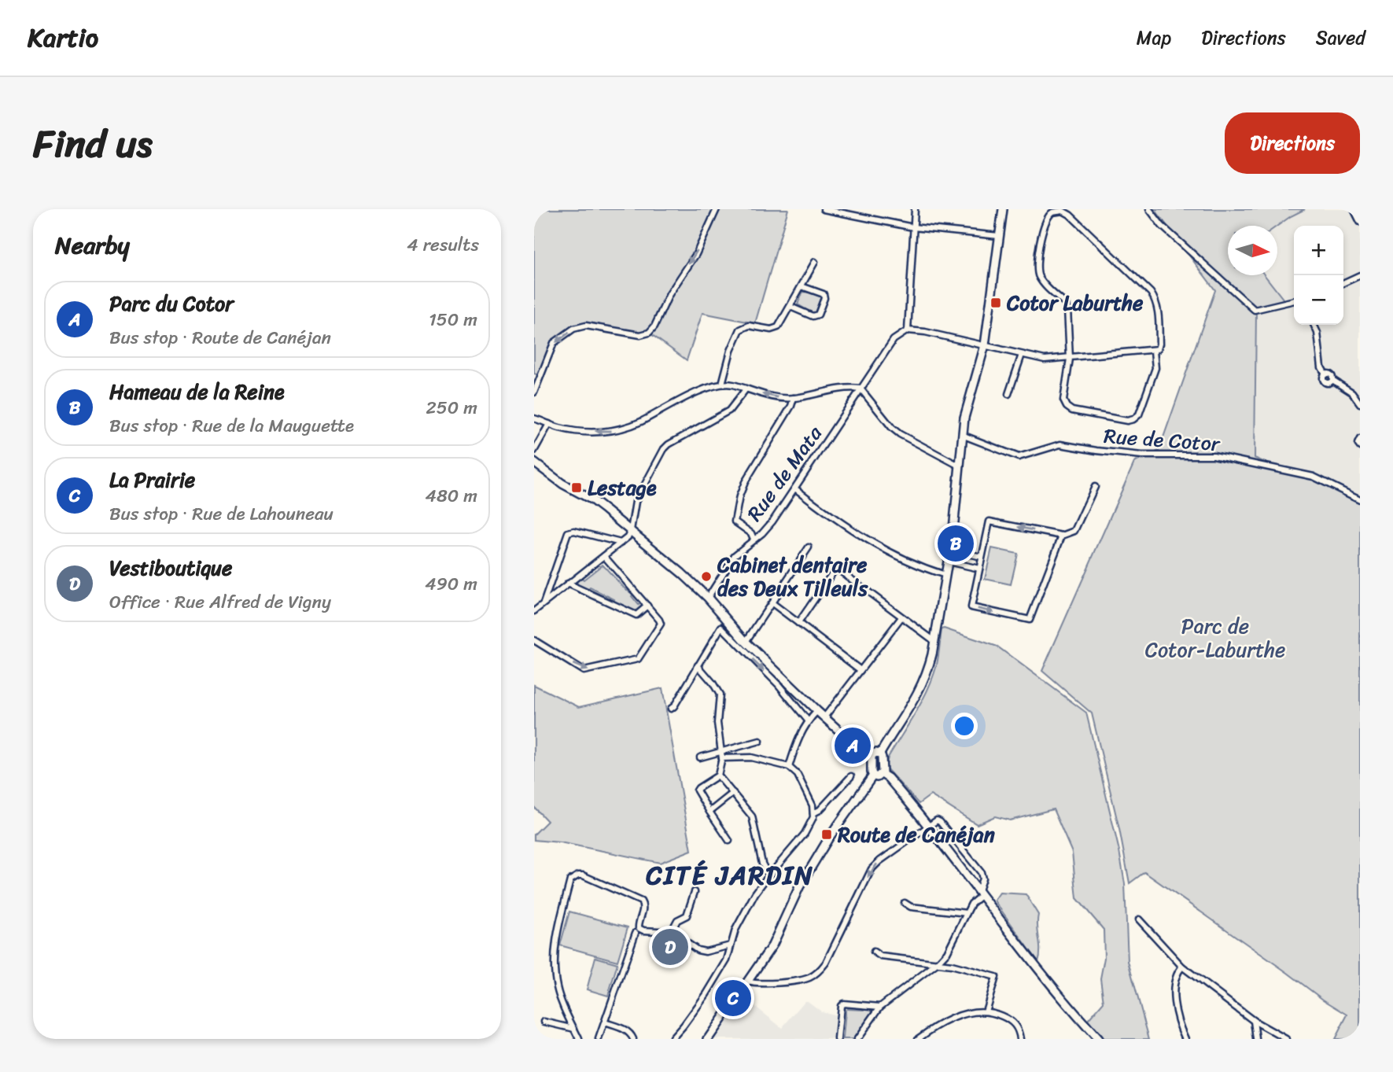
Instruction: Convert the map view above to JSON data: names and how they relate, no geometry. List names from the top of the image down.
{
  "streets": {
    "street": ["Rue de Cotor", "Rue de Mata"]
  },
  "districts": ["CITÉ JARDIN"],
  "parks": ["Parc de Cotor-Laburthe"],
  "places": {
    "transit": ["Cotor Laburthe", "Lestage", "Route de Canéjan"],
    "other": ["Cabinet dentaire des Deux Tilleuls"]
  },
  "north": "right",
  "page": {
    "header": "Kartio",
    "nav": ["Map", "Directions", "Saved"],
    "title": "Find us",
    "buttons": "Directions",
    "heading": ["Nearby", "4 results"],
    "map_buttons": ["+", "−"],
    "list": [
      {
        "mark": "A",
        "name": "Parc du Cotor",
        "note": "Bus stop · Route de Canéjan",
        "value": "150 m"
      },
      {
        "mark": "B",
        "name": "Hameau de la Reine",
        "note": "Bus stop · Rue de la Mauguette",
        "value": "250 m"
      },
      {
        "mark": "C",
        "name": "La Prairie",
        "note": "Bus stop · Rue de Lahouneau",
        "value": "480 m"
      },
      {
        "mark": "D",
        "name": "Vestiboutique",
        "note": "Office · Rue Alfred de Vigny",
        "value": "490 m"
      }
    ],
    "pins": [
      "B",
      "A",
      "D",
      "C"
    ]
  }
}
